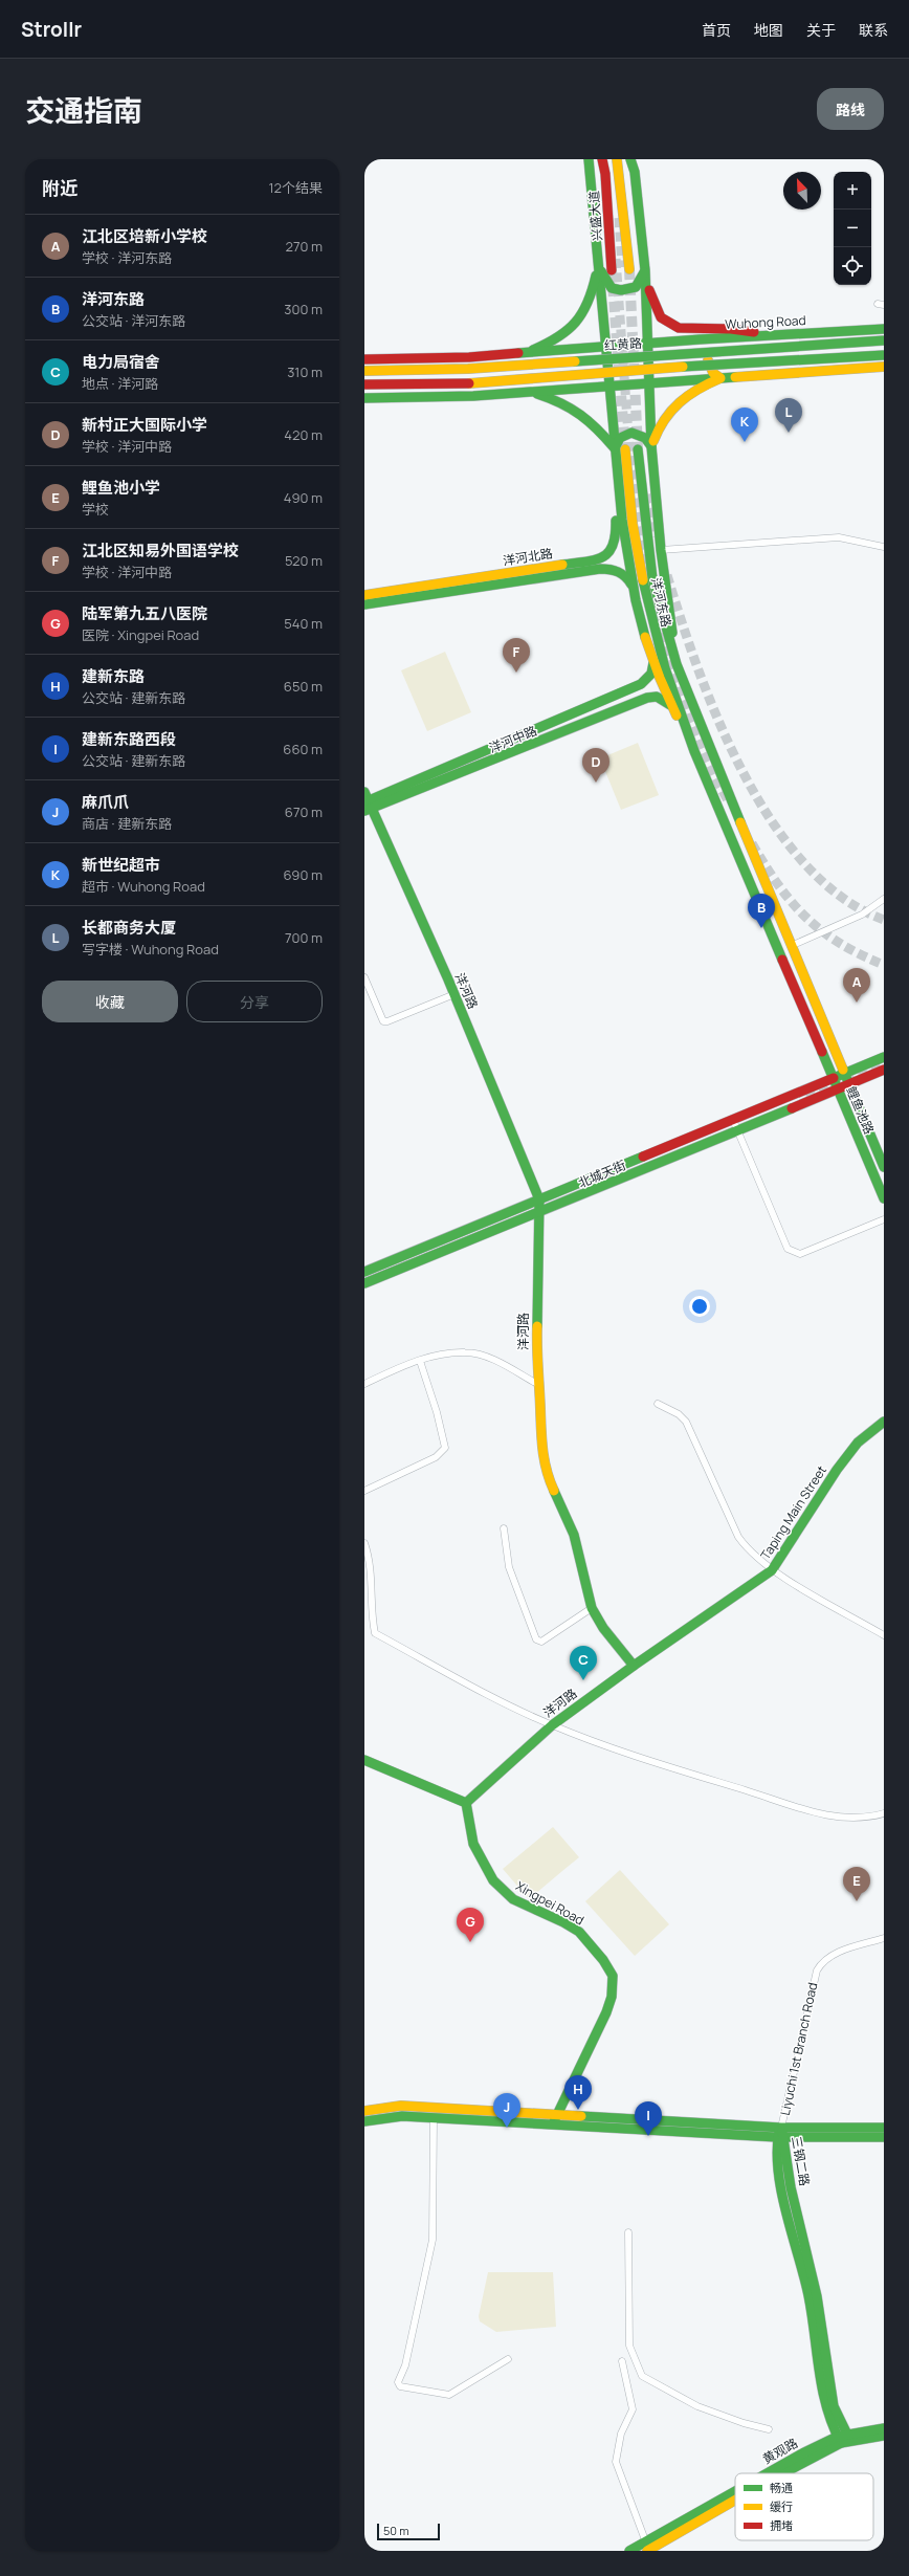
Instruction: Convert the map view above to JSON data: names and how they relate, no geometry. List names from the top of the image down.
{
  "streets": {
    "main road": [
      "兴盛大道",
      "Wuhong Road",
      "红黄路",
      "洋河北路",
      "洋河东路",
      "洋河中路",
      "洋河路",
      "鲤鱼池路",
      "北城天街",
      "Taping Main Street",
      "Xingpei Road",
      "三钢二路",
      "黄观路"
    ],
    "street": ["Liyuchi 1st Branch Road"]
  },
  "crossings": [
    ["洋河东路", "鲤鱼池路"],
    ["洋河东路", "北城天街"],
    ["洋河中路", "洋河路"],
    ["洋河路", "北城天街"],
    ["洋河路", "Taping Main Street"],
    ["洋河路", "Xingpei Road"],
    ["鲤鱼池路", "北城天街"],
    ["Liyuchi 1st Branch Road", "三钢二路"],
    ["三钢二路", "黄观路"]
  ],
  "legend": ["畅通", "缓行", "拥堵"],
  "scale_bar": "50 m",
  "north": "top left",
  "page": {
    "header": "Strollr",
    "nav": [
      "首页",
      "地图",
      "关于",
      "联系"
    ],
    "title": "交通指南",
    "buttons": [
      "路线",
      ["收藏", "分享"]
    ],
    "heading": ["附近", "12个结果"],
    "map_buttons": ["+", "−"],
    "list": [
      {
        "mark": "A",
        "name": "江北区培新小学校",
        "note": "学校 · 洋河东路",
        "value": "270 m"
      },
      {
        "mark": "B",
        "name": "洋河东路",
        "note": "公交站 · 洋河东路",
        "value": "300 m"
      },
      {
        "mark": "C",
        "name": "电力局宿舍",
        "note": "地点 · 洋河路",
        "value": "310 m"
      },
      {
        "mark": "D",
        "name": "新村正大国际小学",
        "note": "学校 · 洋河中路",
        "value": "420 m"
      },
      {
        "mark": "E",
        "name": "鲤鱼池小学",
        "note": "学校",
        "value": "490 m"
      },
      {
        "mark": "F",
        "name": "江北区知易外国语学校",
        "note": "学校 · 洋河中路",
        "value": "520 m"
      },
      {
        "mark": "G",
        "name": "陆军第九五八医院",
        "note": "医院 · Xingpei Road",
        "value": "540 m"
      },
      {
        "mark": "H",
        "name": "建新东路",
        "note": "公交站 · 建新东路",
        "value": "650 m"
      },
      {
        "mark": "I",
        "name": "建新东路西段",
        "note": "公交站 · 建新东路",
        "value": "660 m"
      },
      {
        "mark": "J",
        "name": "麻爪爪",
        "note": "商店 · 建新东路",
        "value": "670 m"
      },
      {
        "mark": "K",
        "name": "新世纪超市",
        "note": "超市 · Wuhong Road",
        "value": "690 m"
      },
      {
        "mark": "L",
        "name": "长都商务大厦",
        "note": "写字楼 · Wuhong Road",
        "value": "700 m"
      }
    ],
    "pins": [
      "L",
      "K",
      "F",
      "D",
      "B",
      "A",
      "C",
      "E",
      "G",
      "H",
      "J",
      "I"
    ],
    "scale": "50 m"
  }
}
